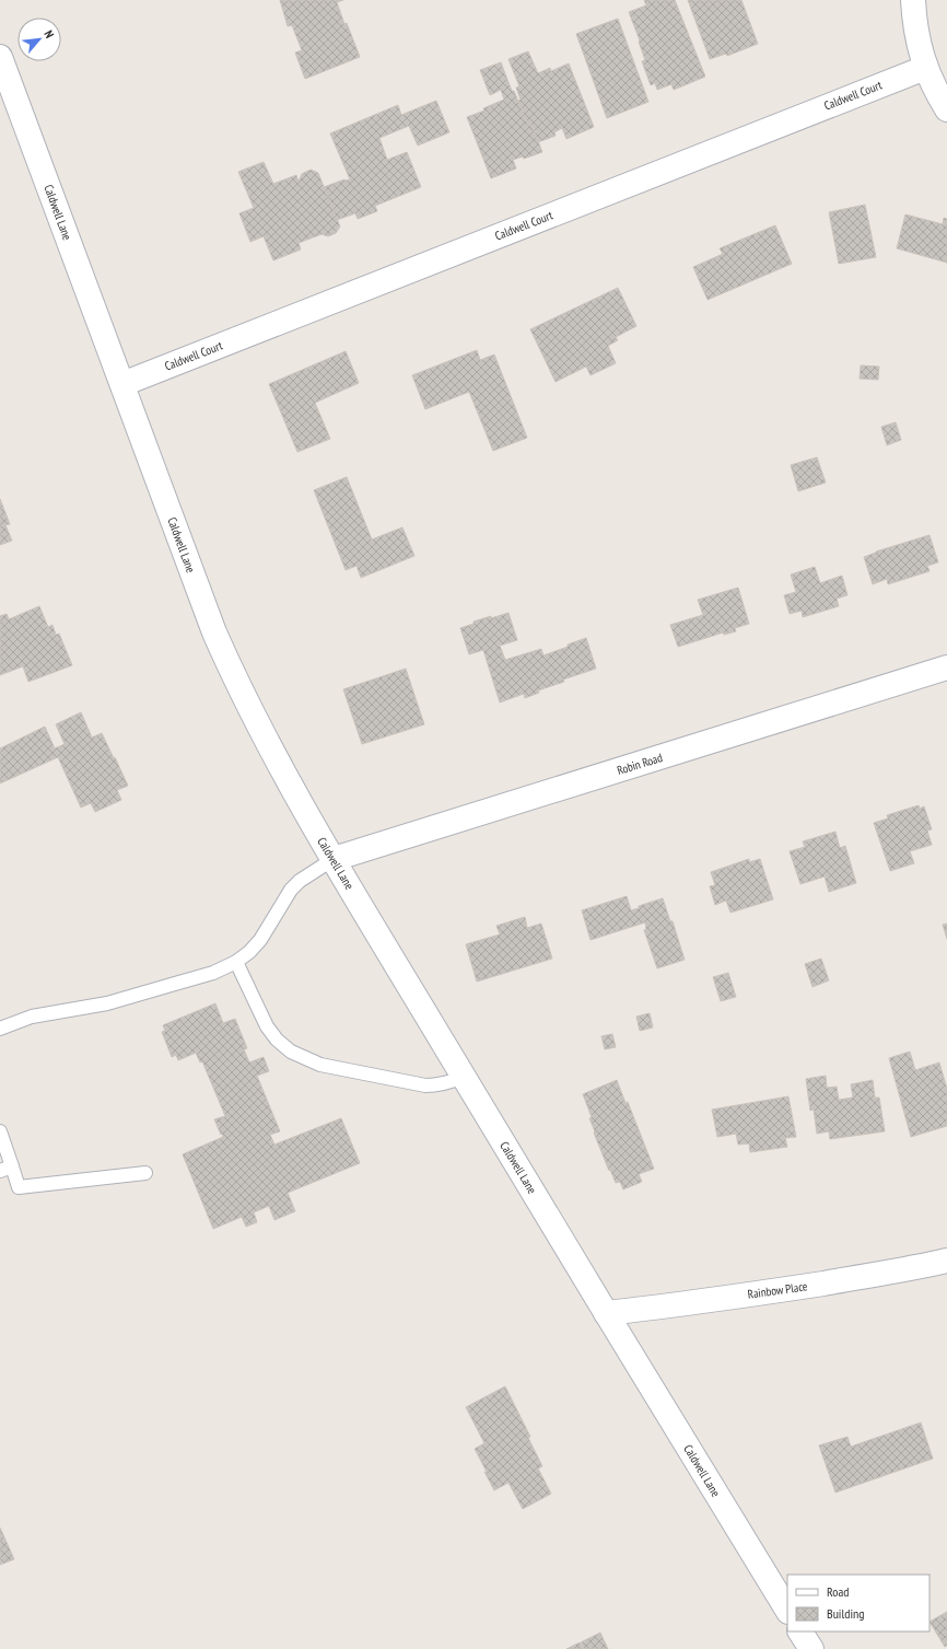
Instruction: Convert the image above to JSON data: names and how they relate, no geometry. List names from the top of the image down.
{
  "streets": {
    "street": [
      "Caldwell Court",
      "Caldwell Lane",
      "Robin Road",
      "Rainbow Place"
    ]
  },
  "crossings": [
    ["Caldwell Court", "Caldwell Lane"],
    ["Caldwell Lane", "Robin Road"],
    ["Caldwell Lane", "Rainbow Place"]
  ],
  "legend": ["Road", "Building"],
  "north": "top right"
}
